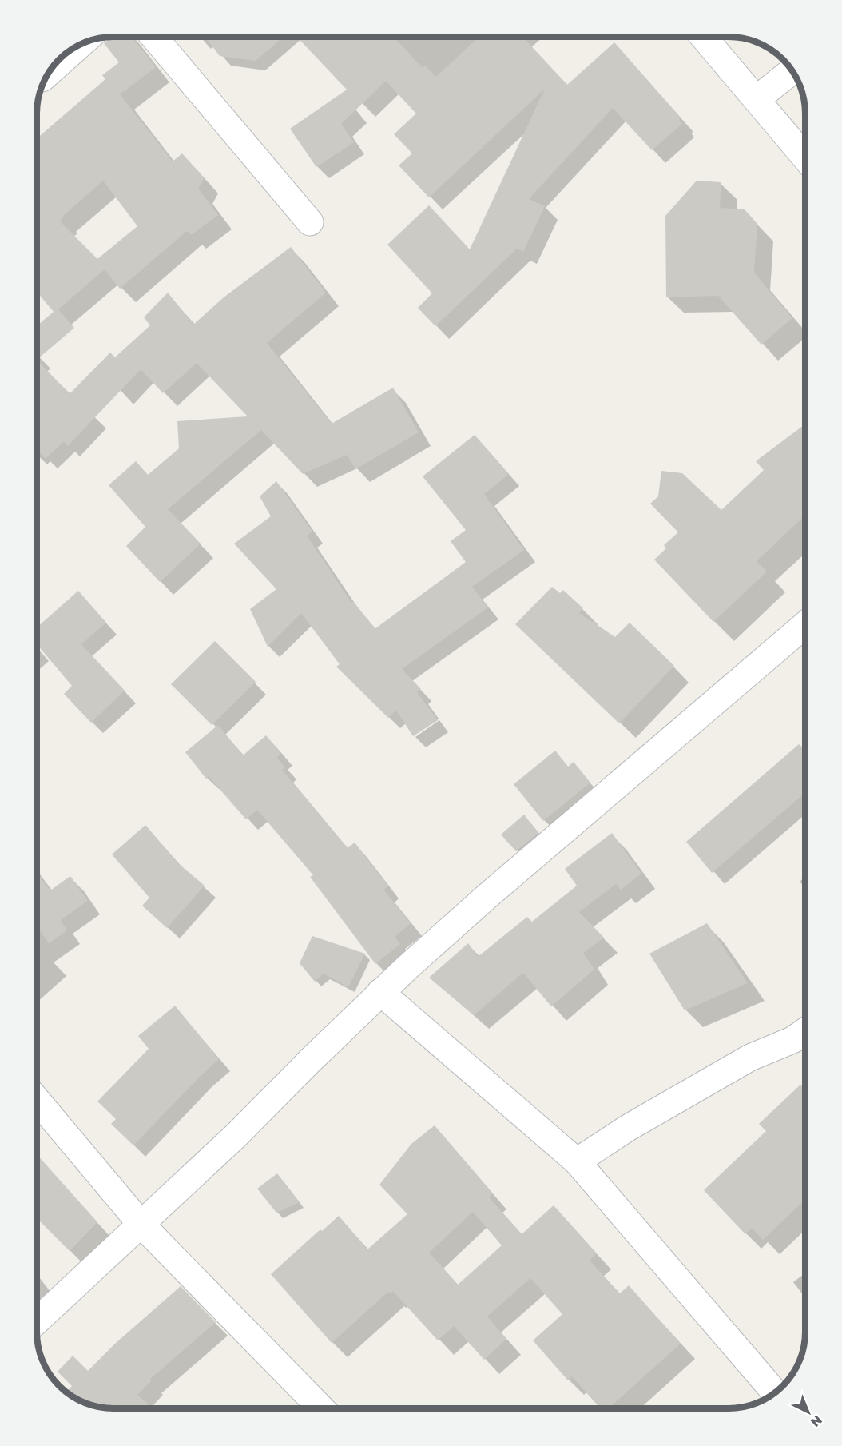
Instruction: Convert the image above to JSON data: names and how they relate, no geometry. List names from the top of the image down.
{
  "north": "bottom right"
}
